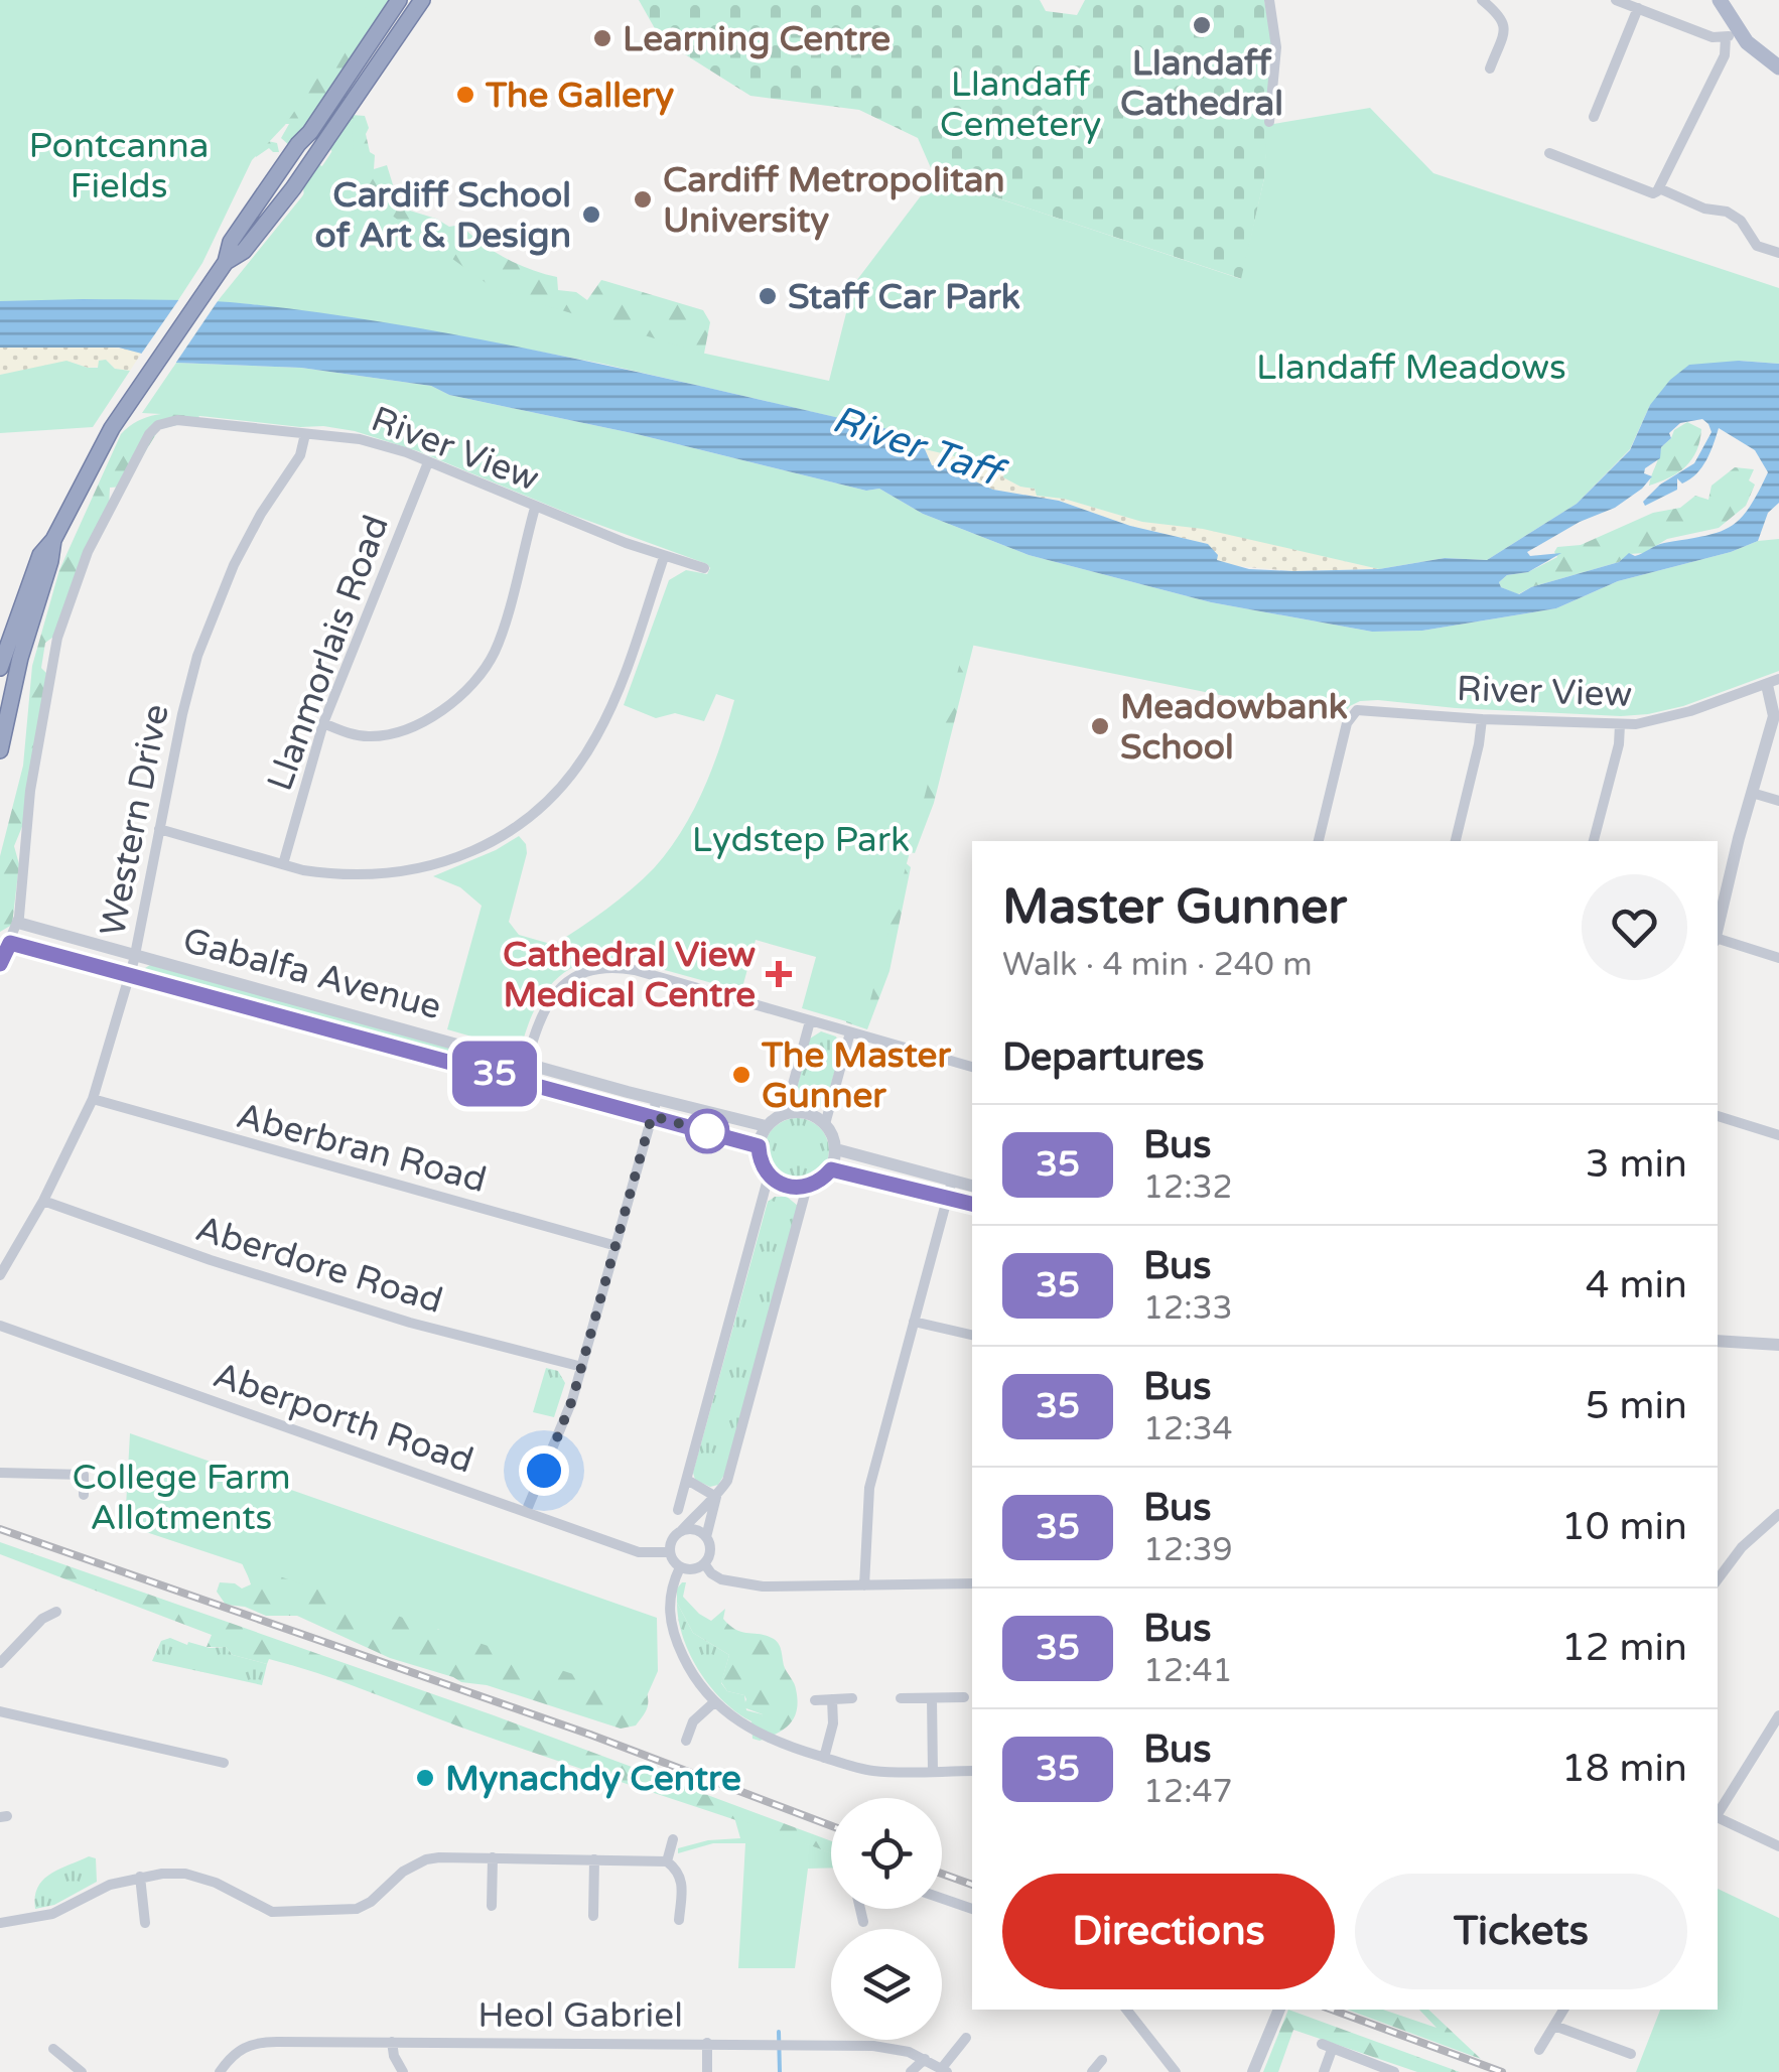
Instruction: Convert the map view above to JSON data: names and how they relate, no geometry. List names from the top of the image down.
{
  "streets": {
    "street": [
      "River View",
      "Llanmorlais Road",
      "Western Drive",
      "Gabalfa Avenue",
      "Aberbran Road",
      "Aberdore Road",
      "Aberporth Road",
      "Heol Gabriel"
    ]
  },
  "crossings": [
    ["River View", "Llanmorlais Road"],
    ["River View", "Western Drive"],
    ["River View", "Gabalfa Avenue"],
    ["Western Drive", "Gabalfa Avenue"],
    ["Western Drive", "Aberbran Road"],
    ["Western Drive", "Aberdore Road"]
  ],
  "water": ["River Taff"],
  "parks": [
    "Llandaff Cemetery",
    "Pontcanna Fields",
    "Llandaff Meadows",
    "Lydstep Park",
    "College Farm Allotments"
  ],
  "places": {
    "other": [
      "Llandaff Cathedral",
      "Learning Centre",
      "The Gallery",
      "Cardiff Metropolitan University",
      "Cardiff School of Art & Design",
      "Staff Car Park",
      "Meadowbank School",
      "The Master Gunner",
      "Mynachdy Centre"
    ],
    "health": ["Cathedral View Medical Centre"]
  },
  "lines": ["bus line 35"],
  "page": {
    "on_map": "35",
    "heading": [
      ["Master Gunner", "Walk · 4 min · 240 m"],
      "Departures"
    ],
    "list": [
      {
        "mark": "35",
        "name": "Bus",
        "note": "12:32",
        "value": "3 min"
      },
      {
        "mark": "35",
        "name": "Bus",
        "note": "12:33",
        "value": "4 min"
      },
      {
        "mark": "35",
        "name": "Bus",
        "note": "12:34",
        "value": "5 min"
      },
      {
        "mark": "35",
        "name": "Bus",
        "note": "12:39",
        "value": "10 min"
      },
      {
        "mark": "35",
        "name": "Bus",
        "note": "12:41",
        "value": "12 min"
      },
      {
        "mark": "35",
        "name": "Bus",
        "note": "12:47",
        "value": "18 min"
      }
    ],
    "buttons": ["Directions", "Tickets"]
  }
}
